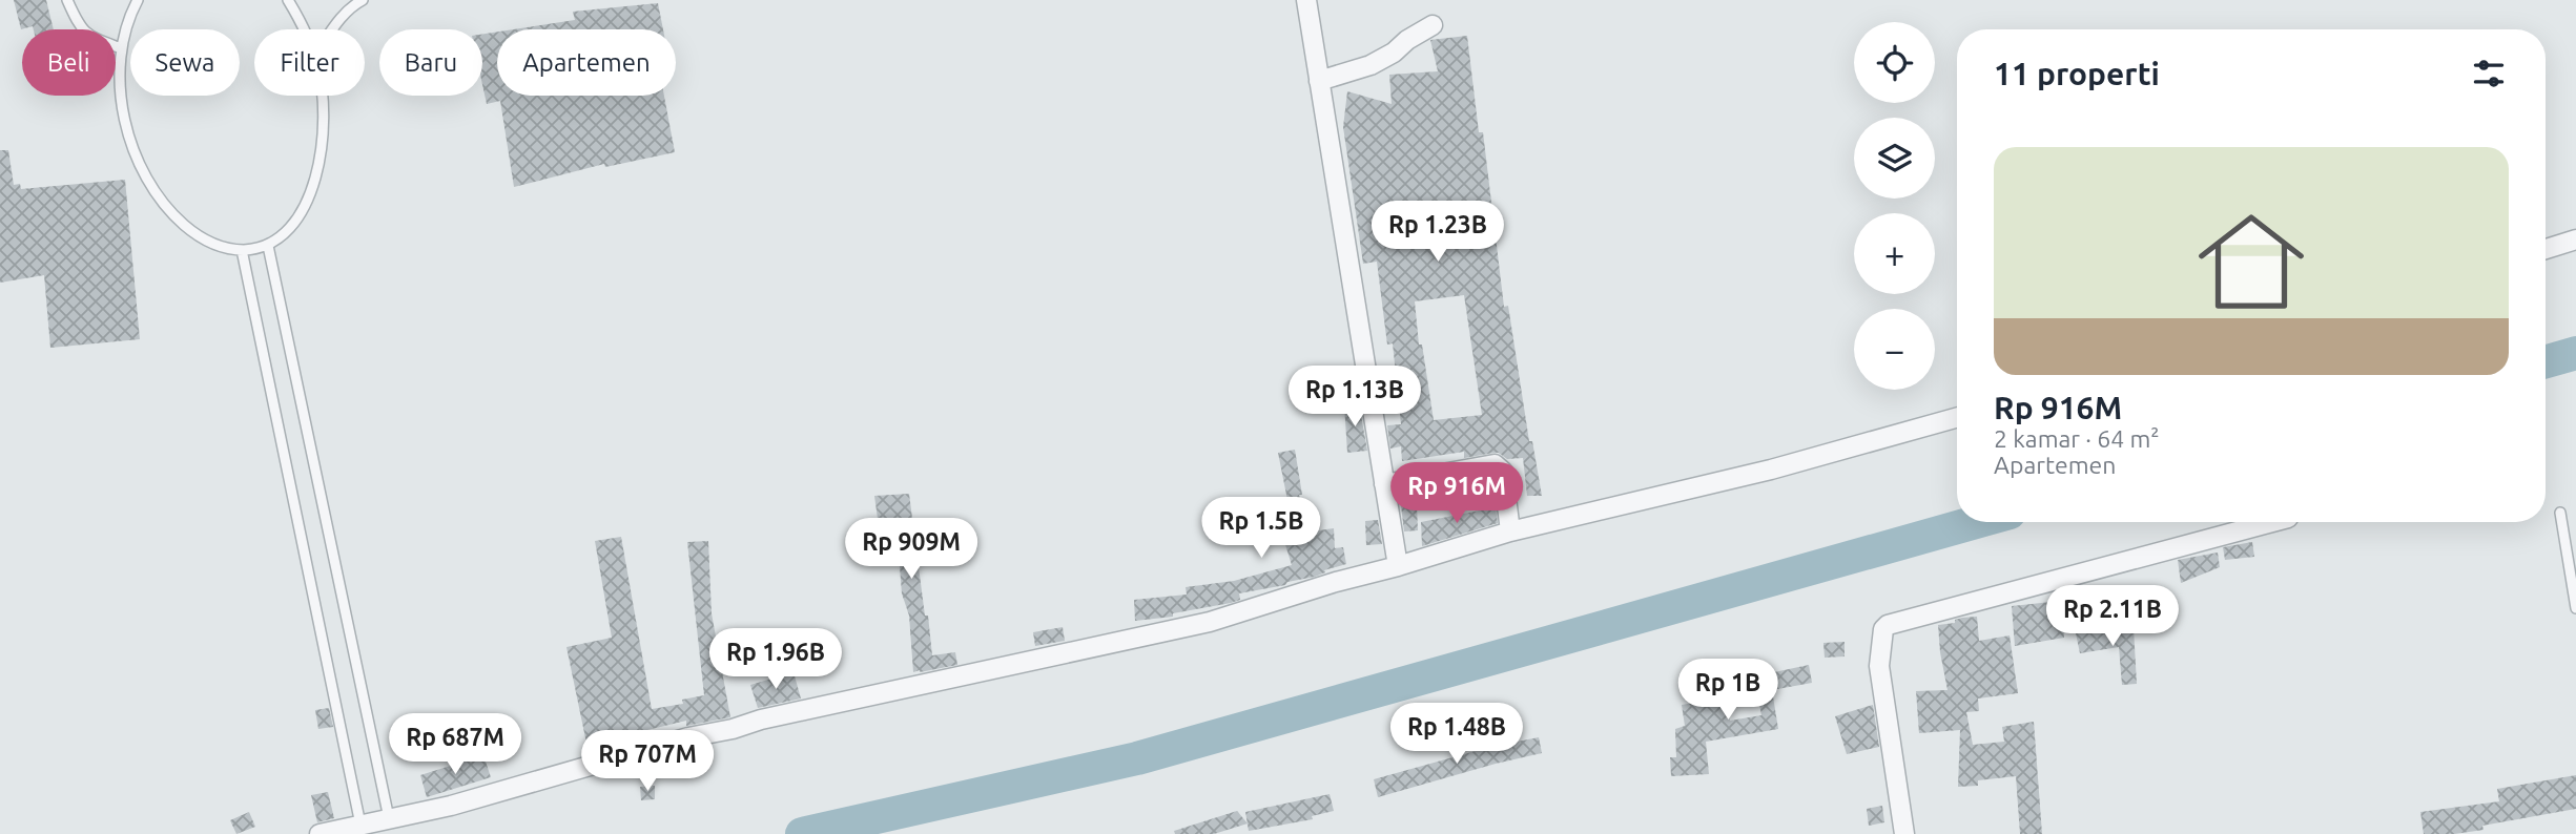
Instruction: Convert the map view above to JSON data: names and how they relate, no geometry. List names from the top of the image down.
{
  "page": {
    "map_buttons": ["+", "−"],
    "chip": [
      "Beli",
      "Sewa",
      "Filter",
      "Baru",
      "Apartemen"
    ],
    "heading": "11 properti",
    "list": [
      {
        "name": "Rp 916M",
        "note": "2 kamar · 64 m² · Apartemen"
      }
    ],
    "price": [
      "Rp 1.23B",
      "Rp 1.13B",
      "Rp 916M",
      "Rp 1.5B",
      "Rp 909M",
      "Rp 2.11B",
      "Rp 1.96B",
      "Rp 1B",
      "Rp 1.48B",
      "Rp 687M",
      "Rp 707M"
    ]
  }
}
